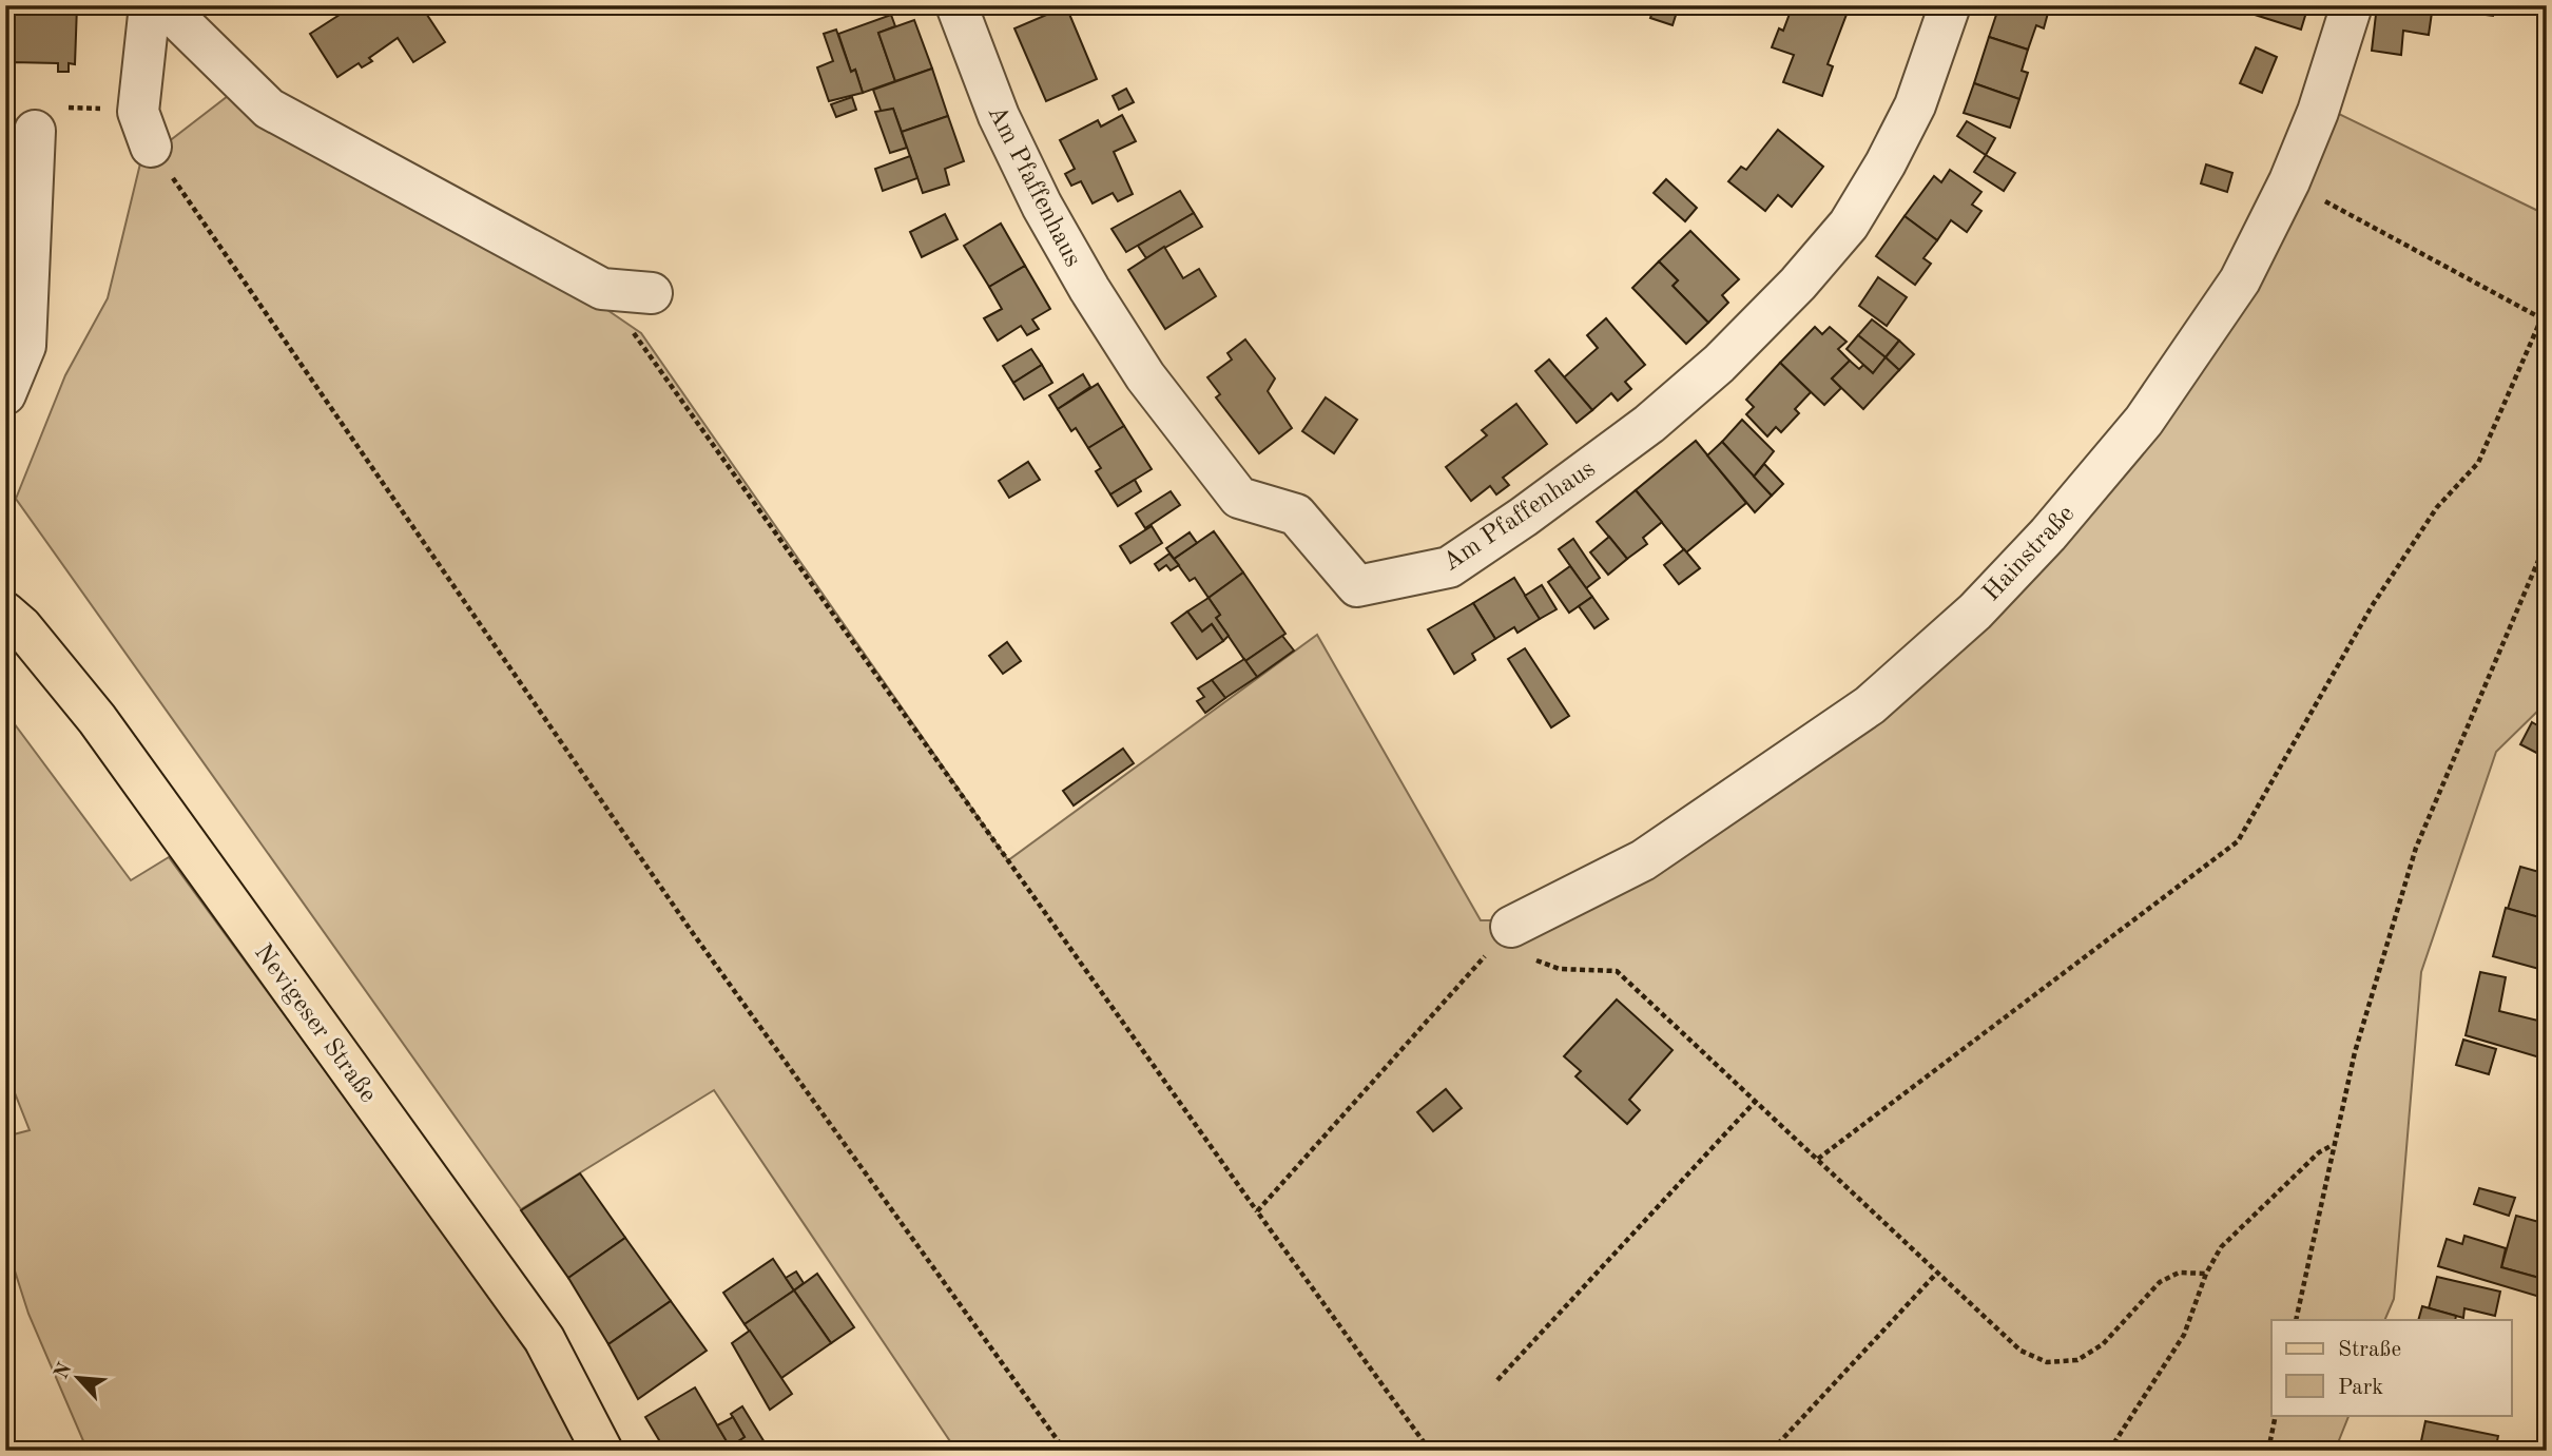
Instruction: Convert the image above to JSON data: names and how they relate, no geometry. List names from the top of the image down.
{
  "streets": {
    "main road": ["Nevigeser Straße"],
    "street": ["Am Pfaffenhaus", "Hainstraße"]
  },
  "legend": ["Straße", "Park"],
  "north": "top left"
}
